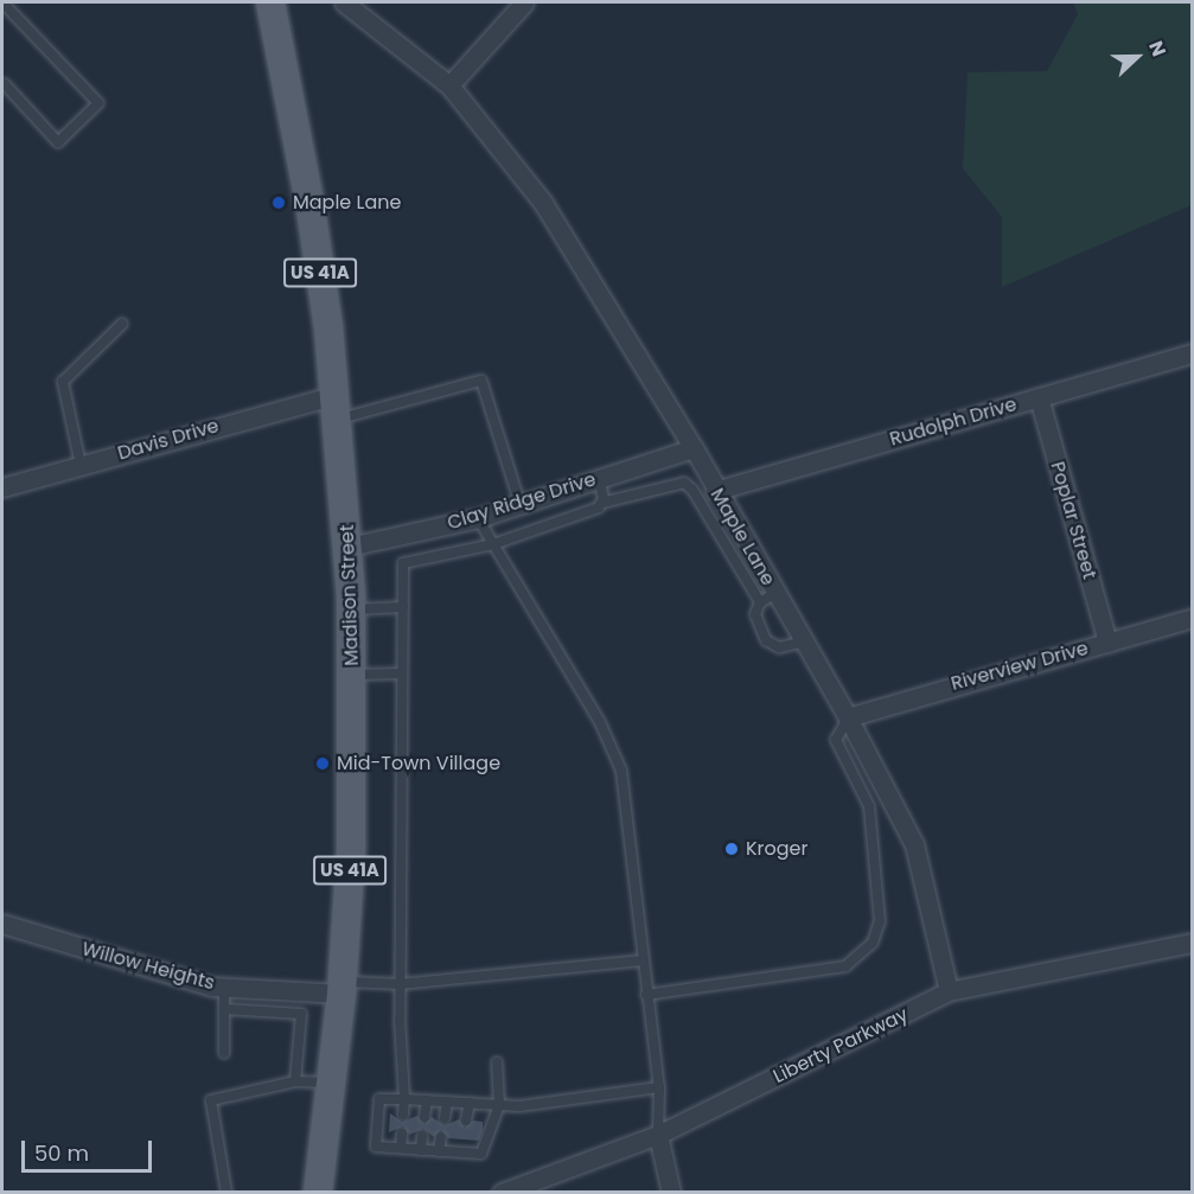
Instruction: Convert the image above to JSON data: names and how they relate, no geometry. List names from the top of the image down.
{
  "streets": {
    "main road": ["US 41A", "Madison Street"],
    "street": [
      "Rudolph Drive",
      "Davis Drive",
      "Clay Ridge Drive",
      "Poplar Street",
      "Maple Lane",
      "Riverview Drive",
      "Willow Heights",
      "Liberty Parkway"
    ]
  },
  "crossings": [
    ["Rudolph Drive", "Poplar Street"],
    ["Rudolph Drive", "Maple Lane"],
    ["Davis Drive", "Madison Street"],
    ["Clay Ridge Drive", "Maple Lane"],
    ["Clay Ridge Drive", "Madison Street"],
    ["Poplar Street", "Riverview Drive"],
    ["Maple Lane", "Riverview Drive"],
    ["Maple Lane", "Liberty Parkway"],
    ["Madison Street", "Willow Heights"]
  ],
  "places": ["Maple Lane", "Mid-Town Village", "Kroger"],
  "scale_bar": "50 m",
  "north": "right"
}
